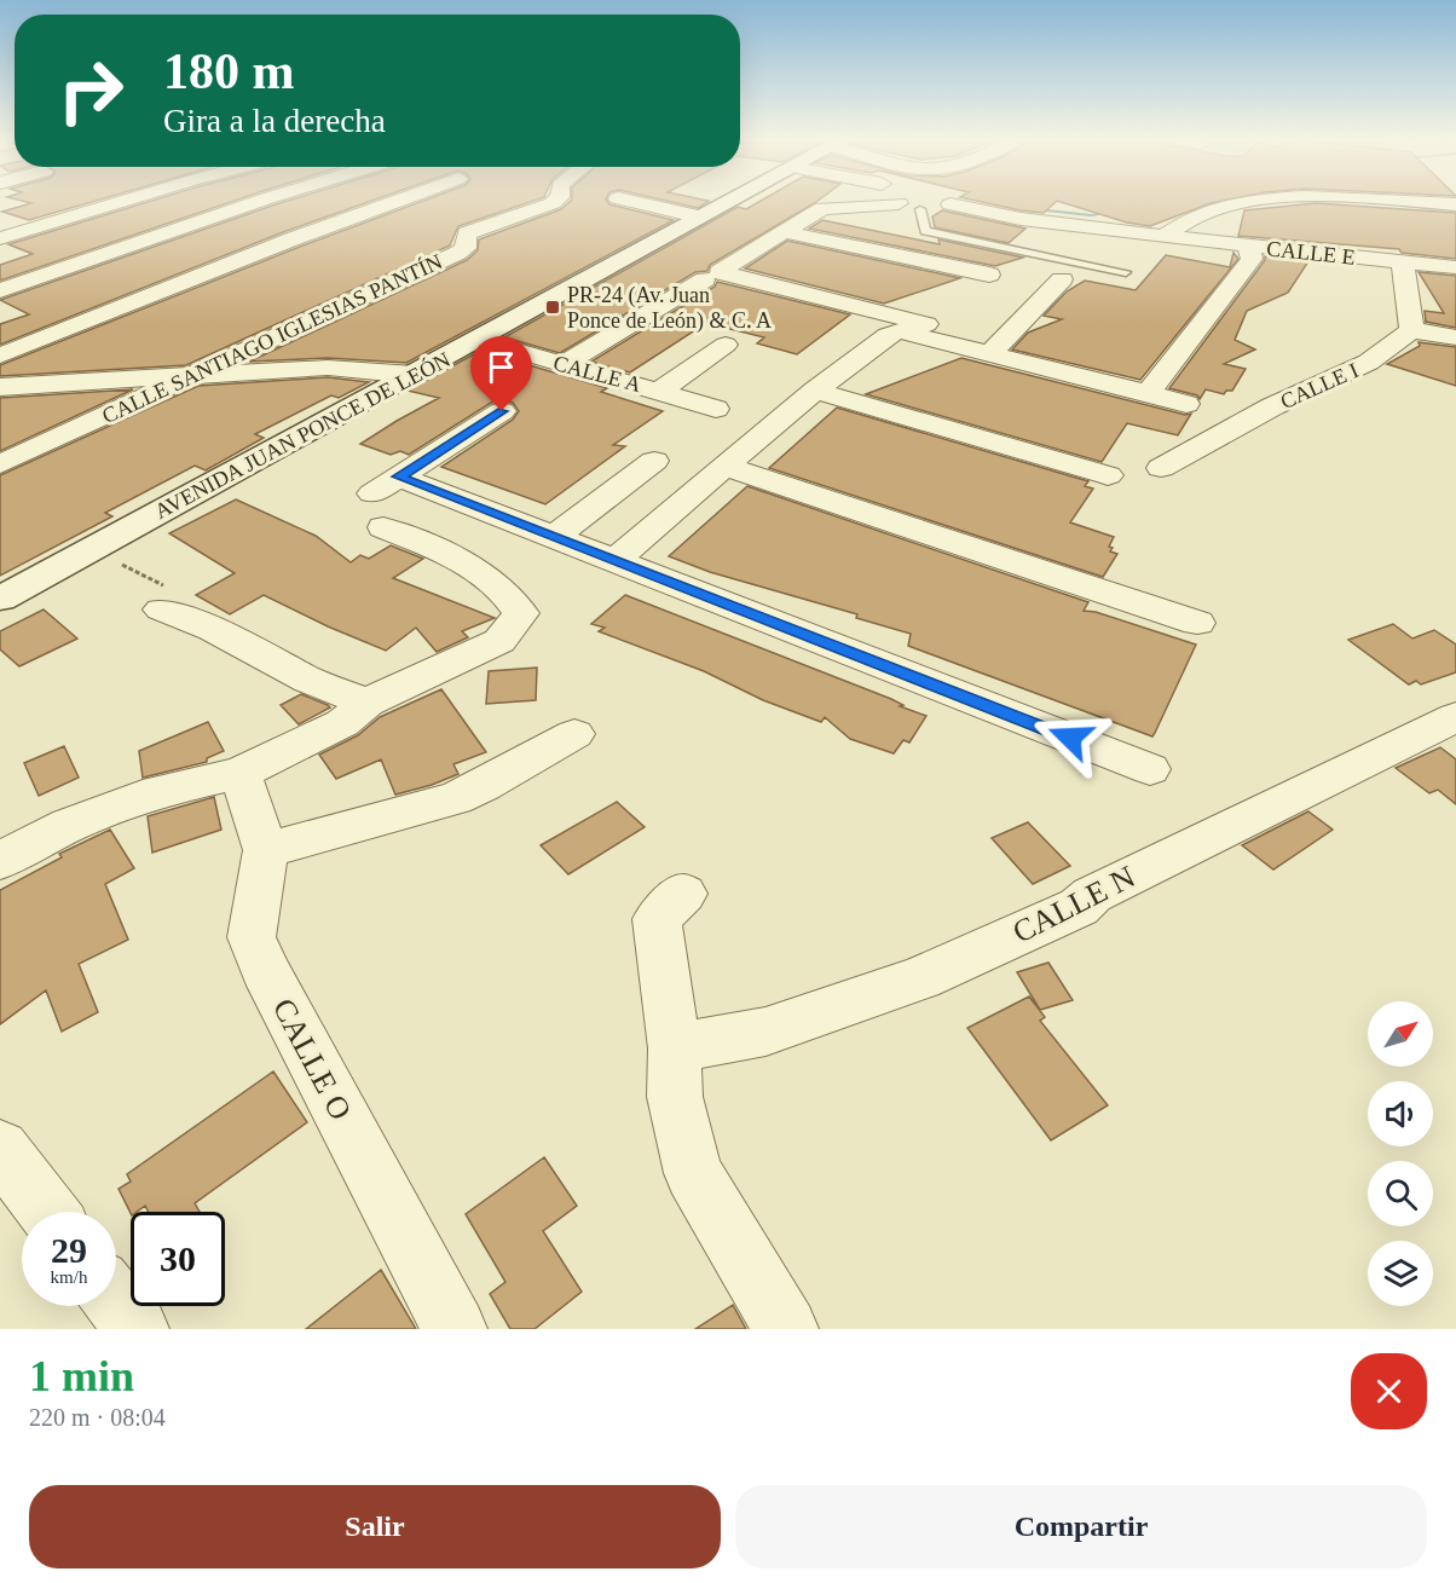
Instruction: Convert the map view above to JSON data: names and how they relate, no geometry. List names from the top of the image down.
{
  "streets": {
    "main road": ["AVENIDA JUAN PONCE DE LEÓN"],
    "street": [
      "CALLE E",
      "CALLE SANTIAGO IGLESIAS PANTÍN",
      "CALLE A",
      "CALLE I",
      "CALLE N",
      "CALLE O"
    ]
  },
  "crossings": [
    ["CALLE A", "AVENIDA JUAN PONCE DE LEÓN"]
  ],
  "places": {
    "transit": ["PR-24 (Av. Juan Ponce de León) & C. A"]
  },
  "north": "top right",
  "page": {
    "turn": ["180 m", "Gira a la derecha"],
    "speed": "29 km/h",
    "limit": "30",
    "heading": ["1 min", "220 m · 08:04"],
    "buttons": ["Salir", "Compartir"]
  }
}
